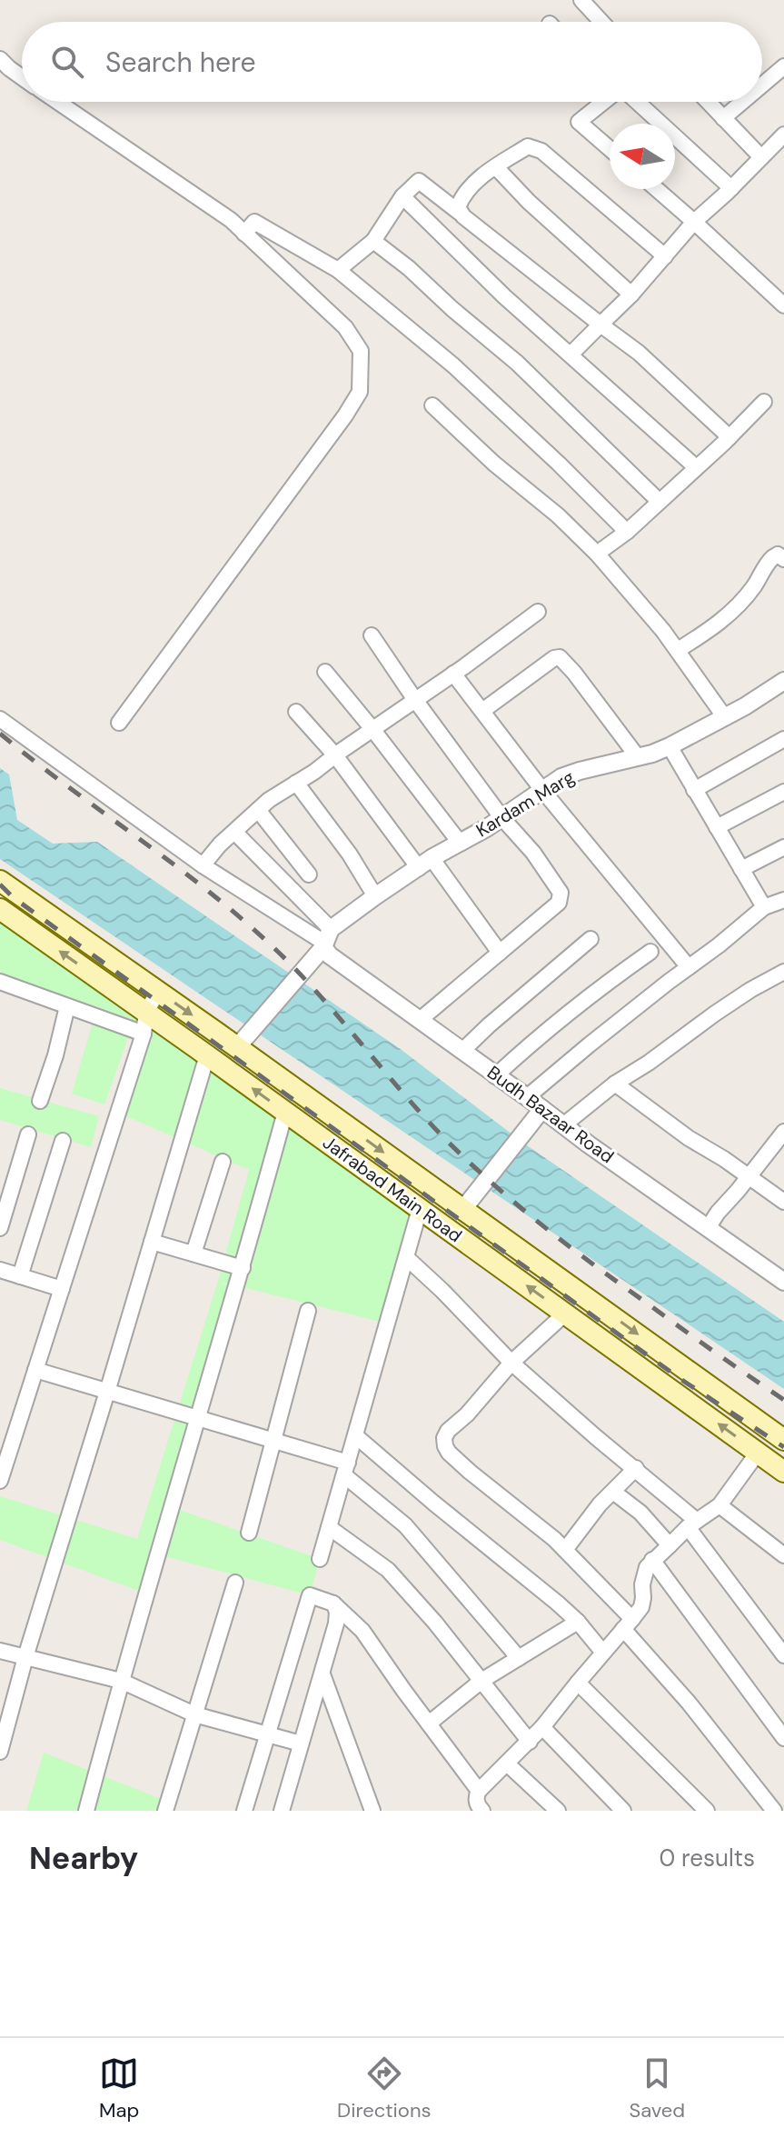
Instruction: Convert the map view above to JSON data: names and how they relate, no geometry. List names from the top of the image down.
{
  "streets": {
    "main road": ["Jafrabad Main Road"],
    "street": ["Kardam Marg", "Budh Bazaar Road"]
  },
  "crossings": [
    ["Kardam Marg", "Budh Bazaar Road"],
    ["Kardam Marg", "Jafrabad Main Road"]
  ],
  "north": "left",
  "page": {
    "search": "Search here",
    "heading": ["Nearby", "0 results"],
    "nav": ["Map", "Directions", "Saved"]
  }
}
